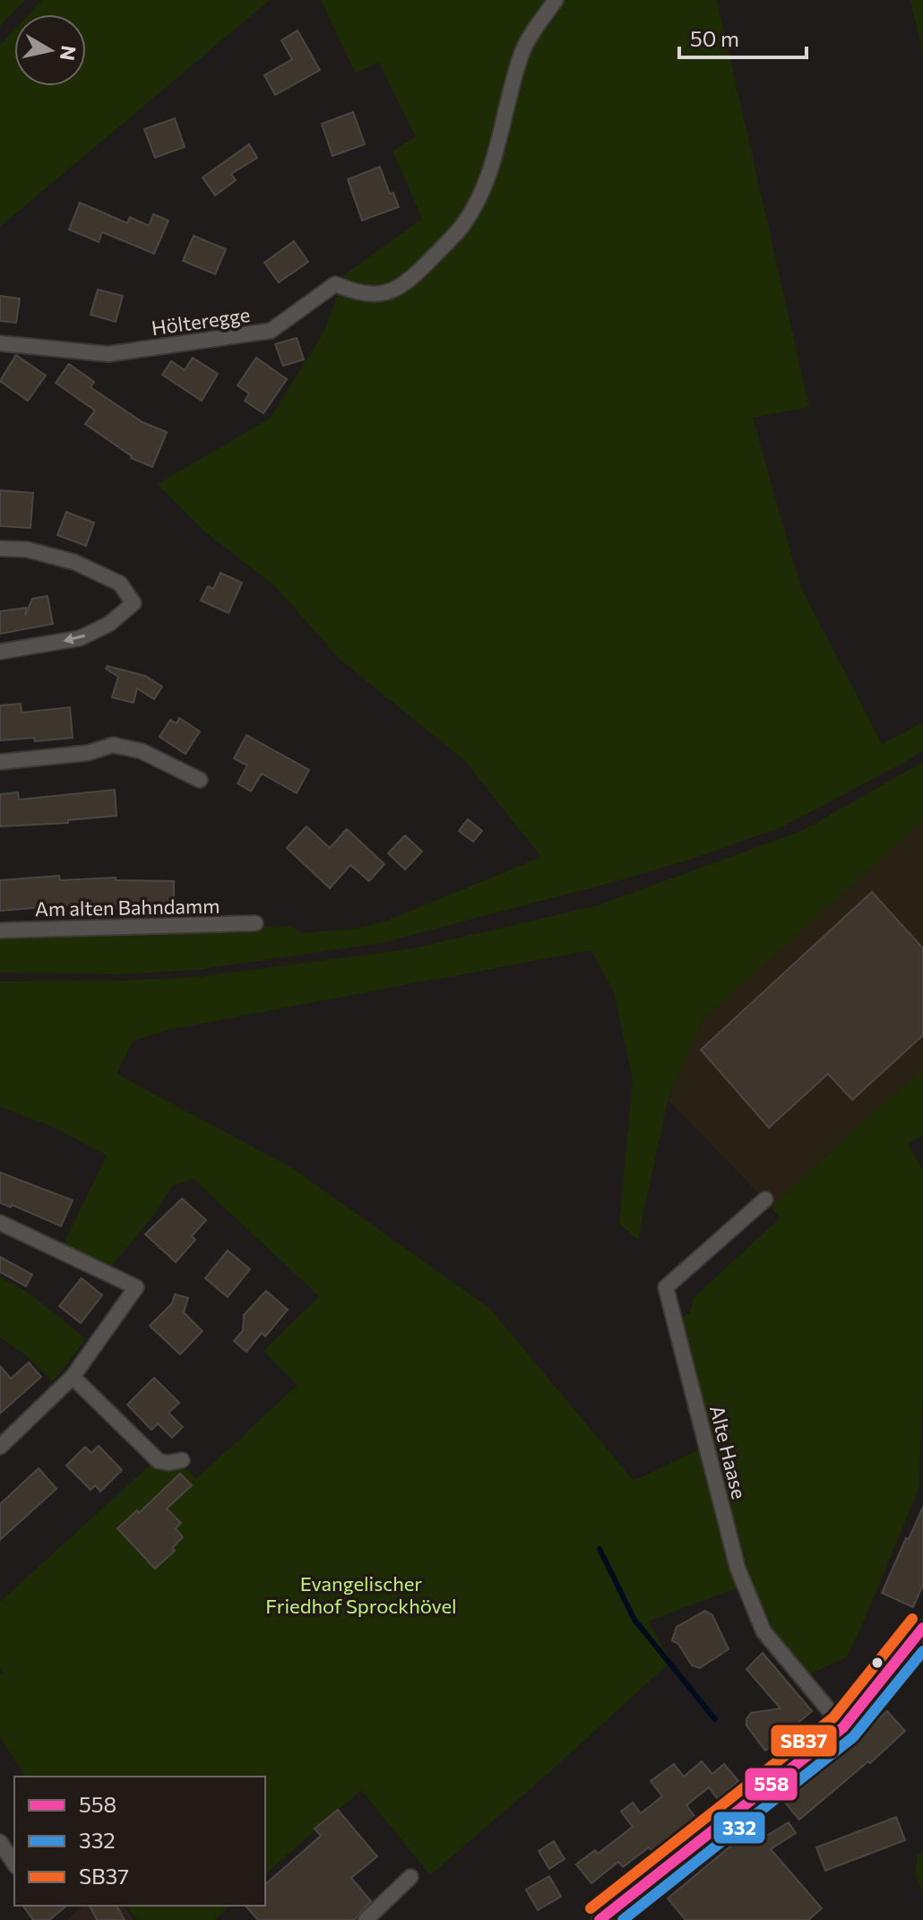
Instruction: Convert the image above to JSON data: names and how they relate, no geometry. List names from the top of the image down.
{
  "streets": {
    "street": ["Hölteregge", "Am alten Bahndamm", "Alte Haase"]
  },
  "parks": ["Evangelischer Friedhof Sprockhövel"],
  "lines": ["transit line SB37", "transit line 558", "transit line 332"],
  "legend": ["558", "332", "SB37"],
  "scale_bar": "50 m",
  "north": "right"
}
